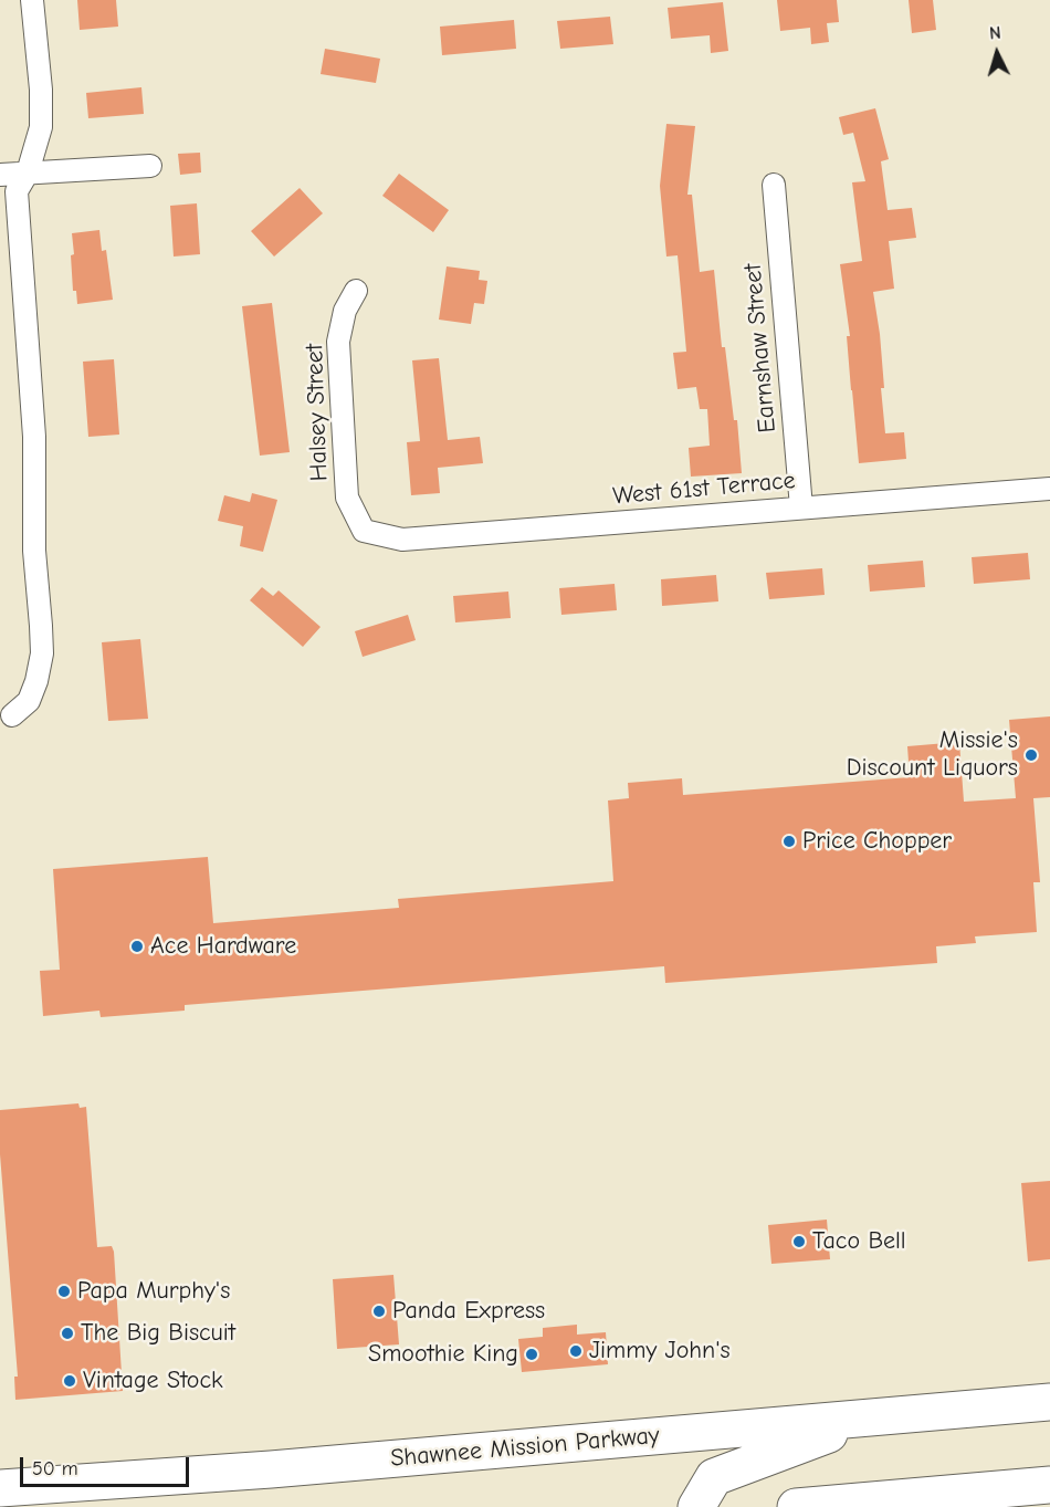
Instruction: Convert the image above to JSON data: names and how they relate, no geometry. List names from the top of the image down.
{
  "streets": {
    "highway": ["Shawnee Mission Parkway"],
    "street": ["Earnshaw Street", "Halsey Street", "West 61st Terrace"]
  },
  "crossings": [
    ["Earnshaw Street", "West 61st Terrace"],
    ["Halsey Street", "West 61st Terrace"]
  ],
  "places": [
    "Missie's Discount Liquors",
    "Price Chopper",
    "Ace Hardware",
    "Taco Bell",
    "Papa Murphy's",
    "Panda Express",
    "The Big Biscuit",
    "Jimmy John's",
    "Smoothie King",
    "Vintage Stock"
  ],
  "scale_bar": "50 m",
  "north": "top"
}
